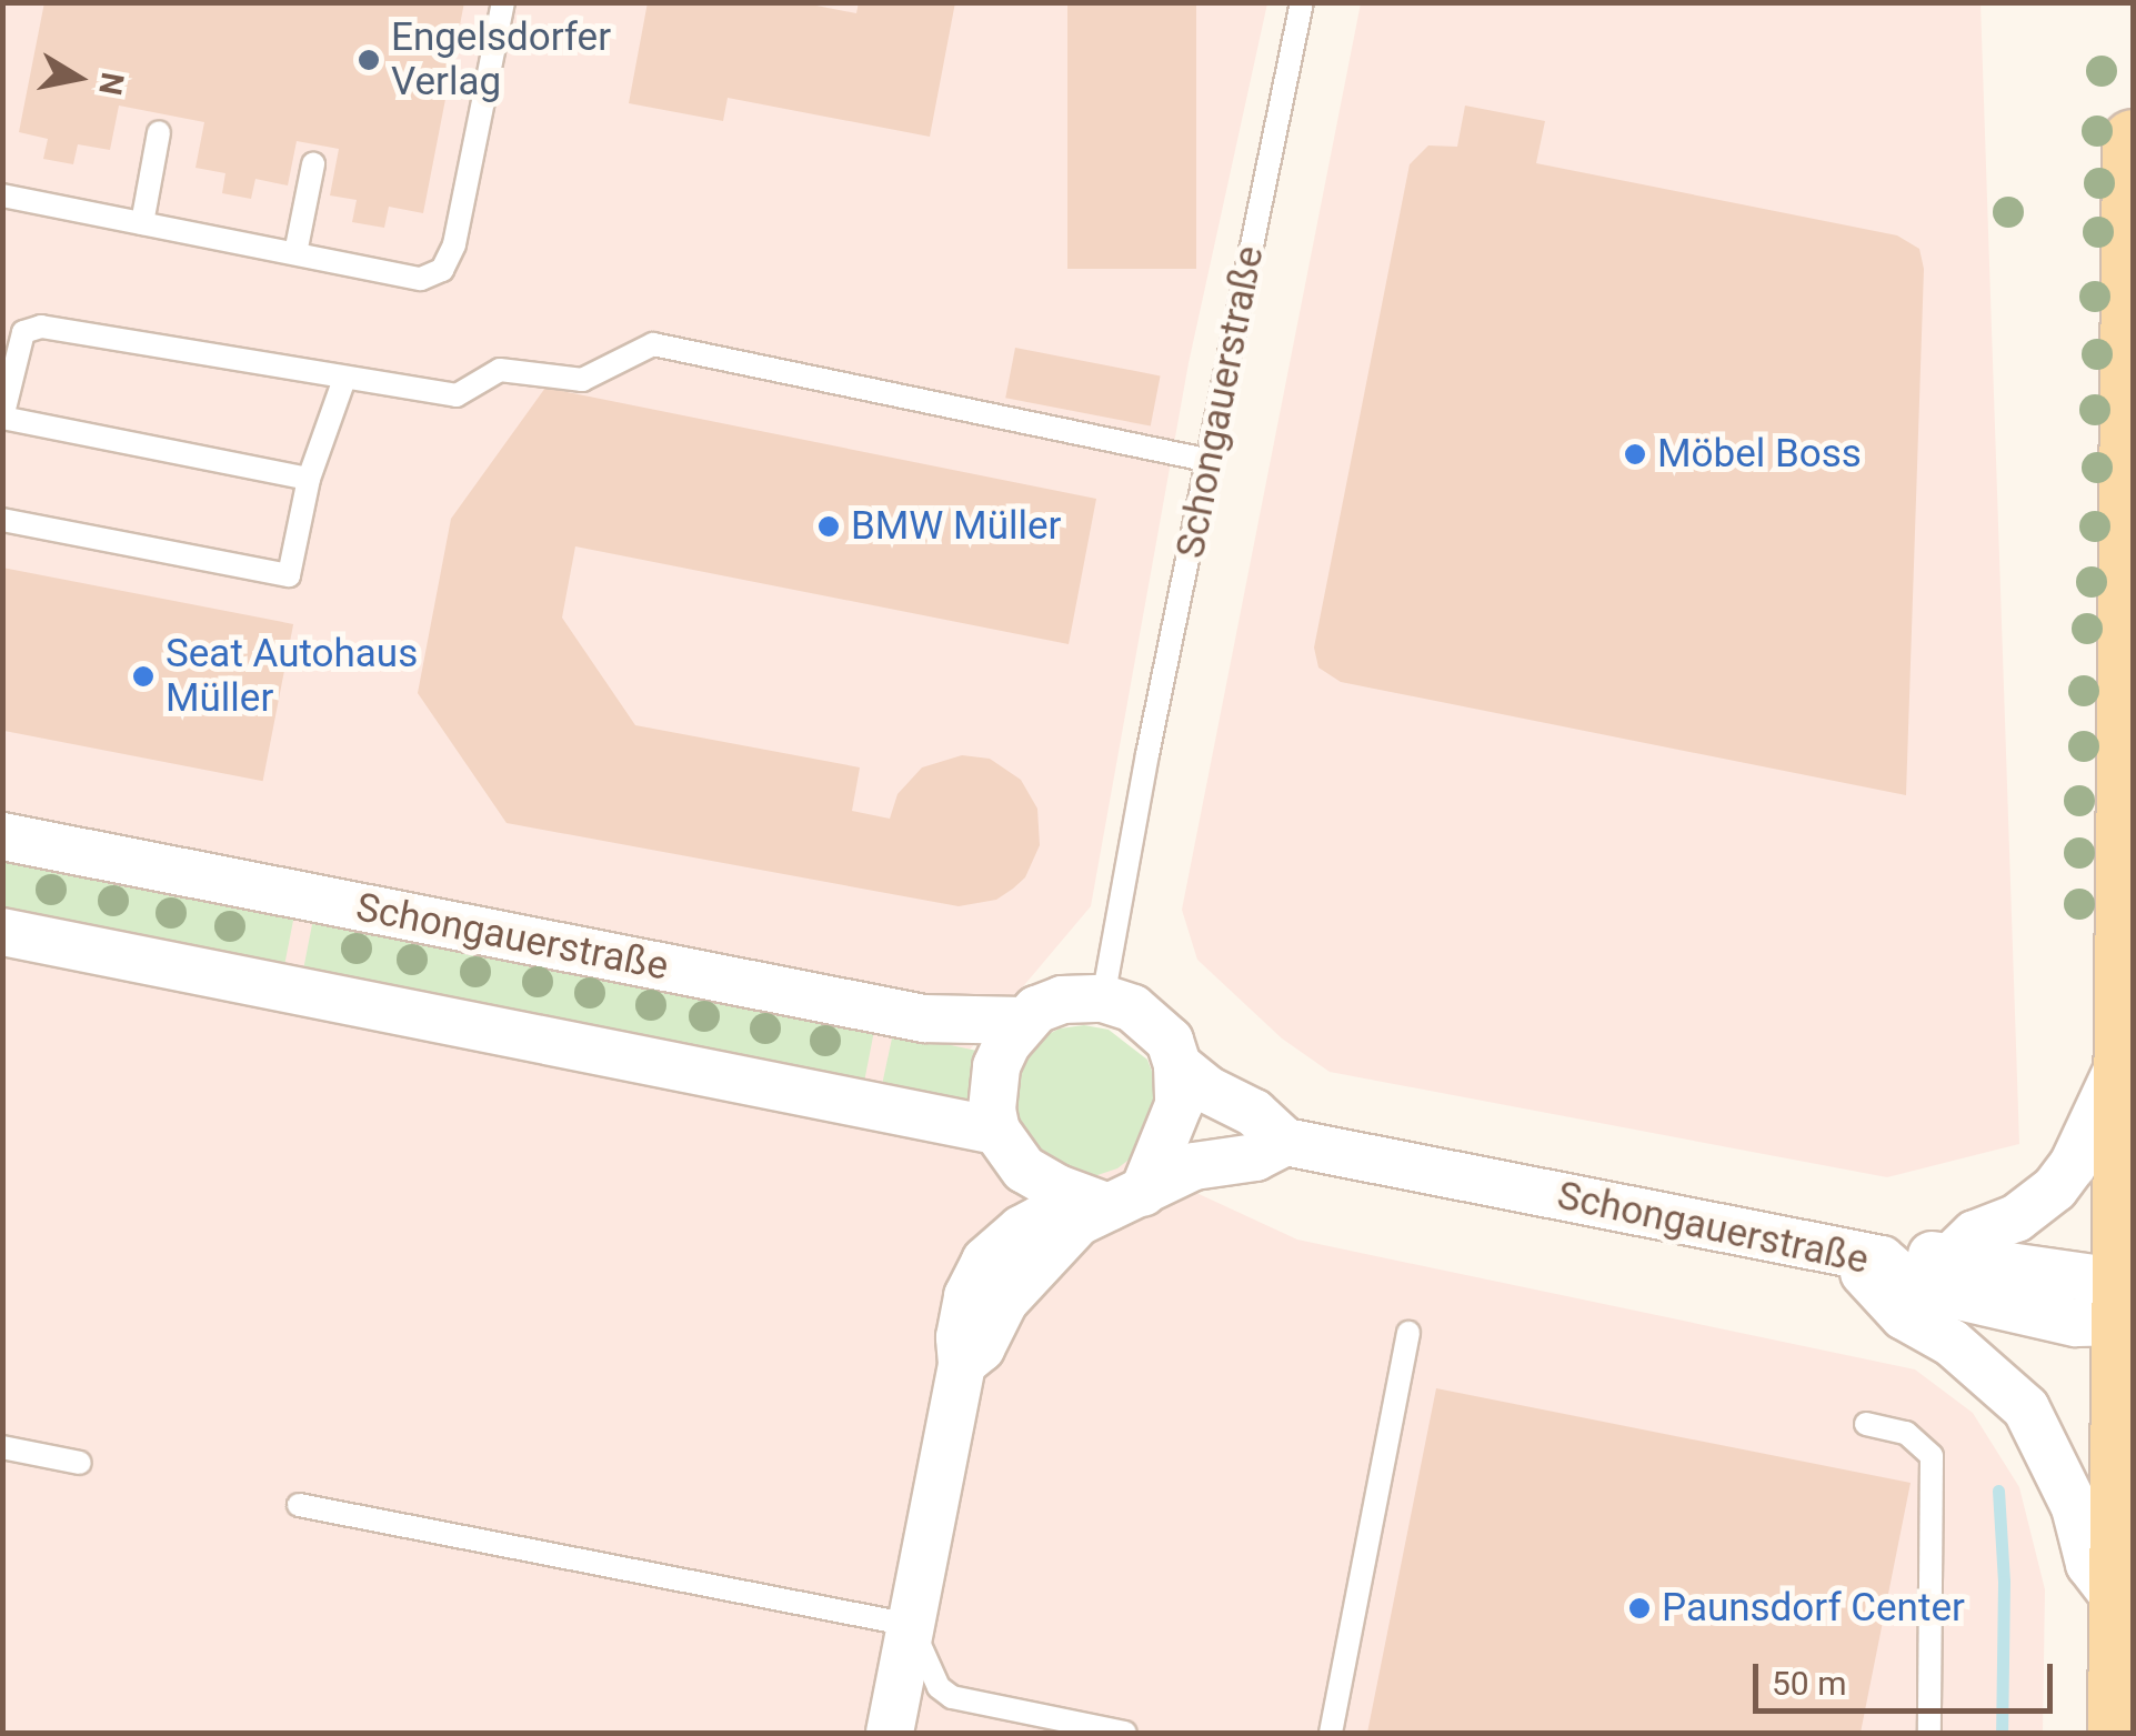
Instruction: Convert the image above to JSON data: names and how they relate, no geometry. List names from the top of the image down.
{
  "streets": {
    "street": ["Schongauerstraße"]
  },
  "places": [
    "Engelsdorfer Verlag",
    "Möbel Boss",
    "BMW Müller",
    "Seat Autohaus Müller",
    "Paunsdorf Center"
  ],
  "scale_bar": "50 m",
  "north": "right"
}
